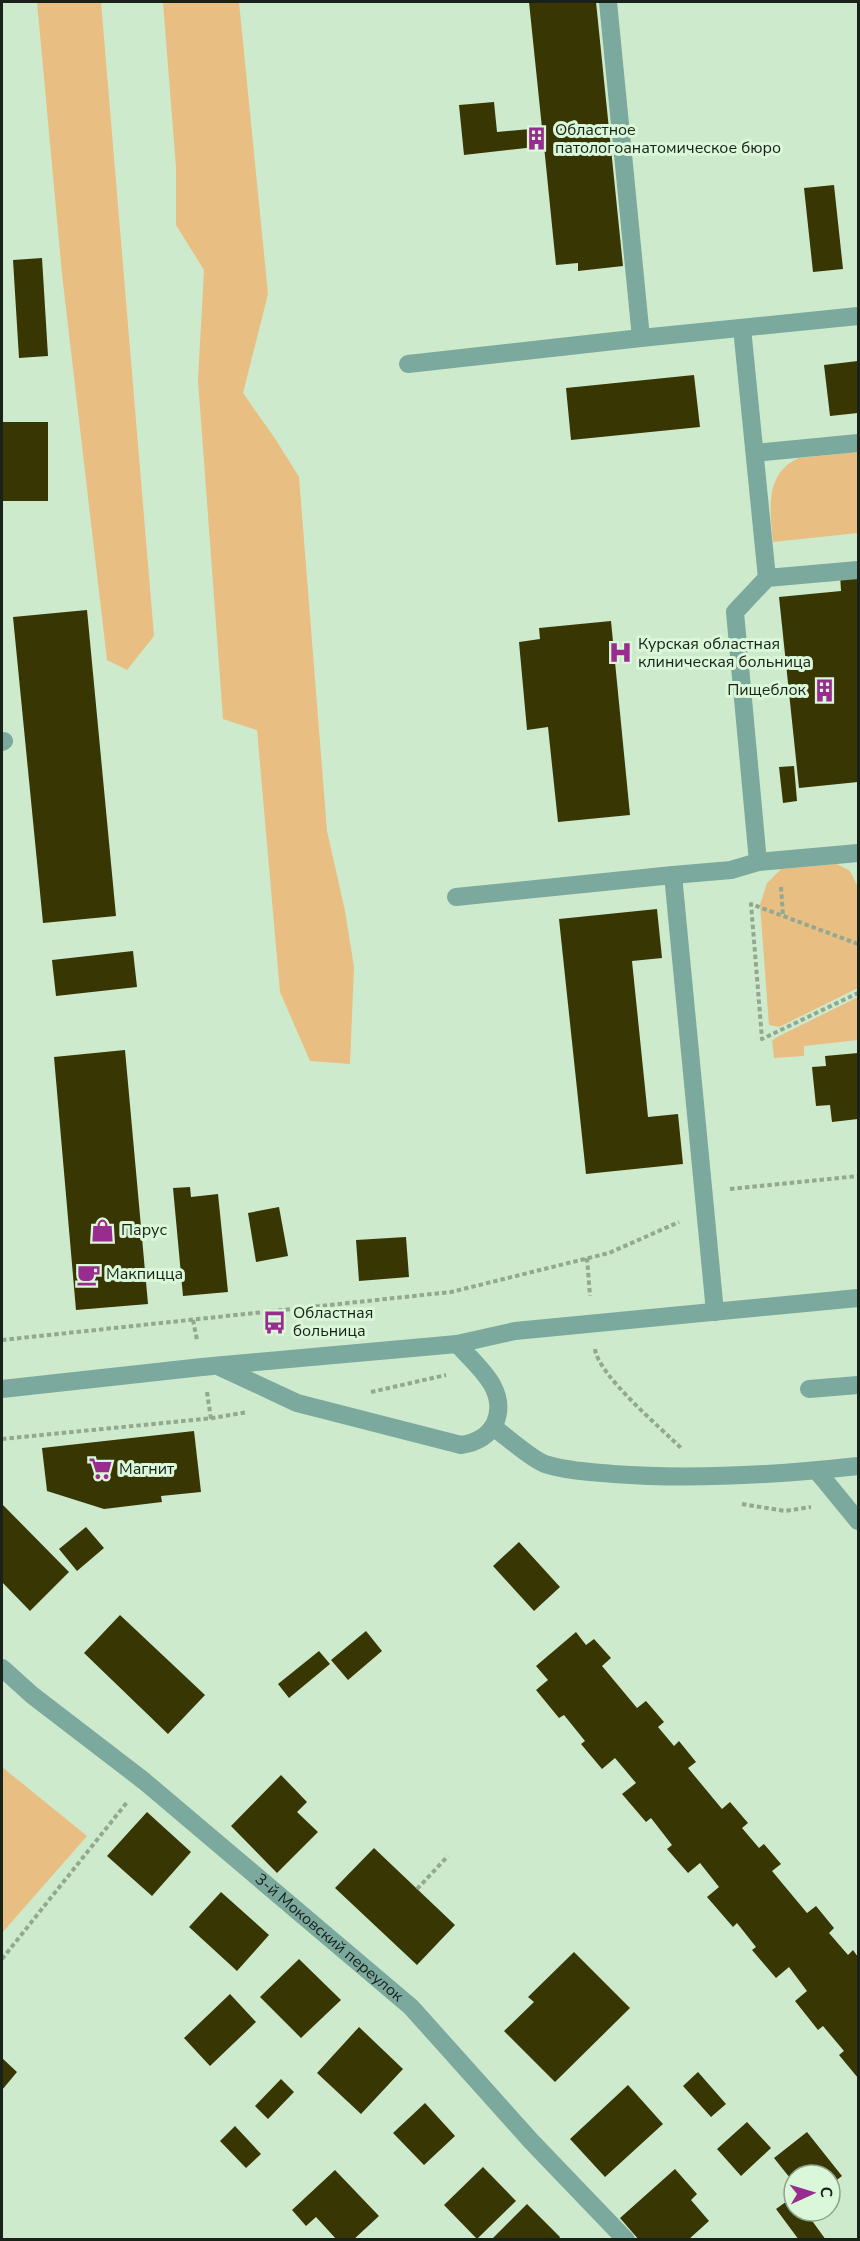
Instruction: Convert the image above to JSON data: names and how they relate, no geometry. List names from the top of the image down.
{
  "streets": {
    "street": ["3-й Моковский переулок"]
  },
  "places": {
    "building": ["Областное патологоанатомическое бюро", "Пищеблок"],
    "hospital": ["Курская областная клиническая больница"],
    "shop": ["Парус"],
    "cafe": ["Макпицца"],
    "bus stop": ["Областная больница"],
    "supermarket": ["Магнит"]
  },
  "north": "right"
}
